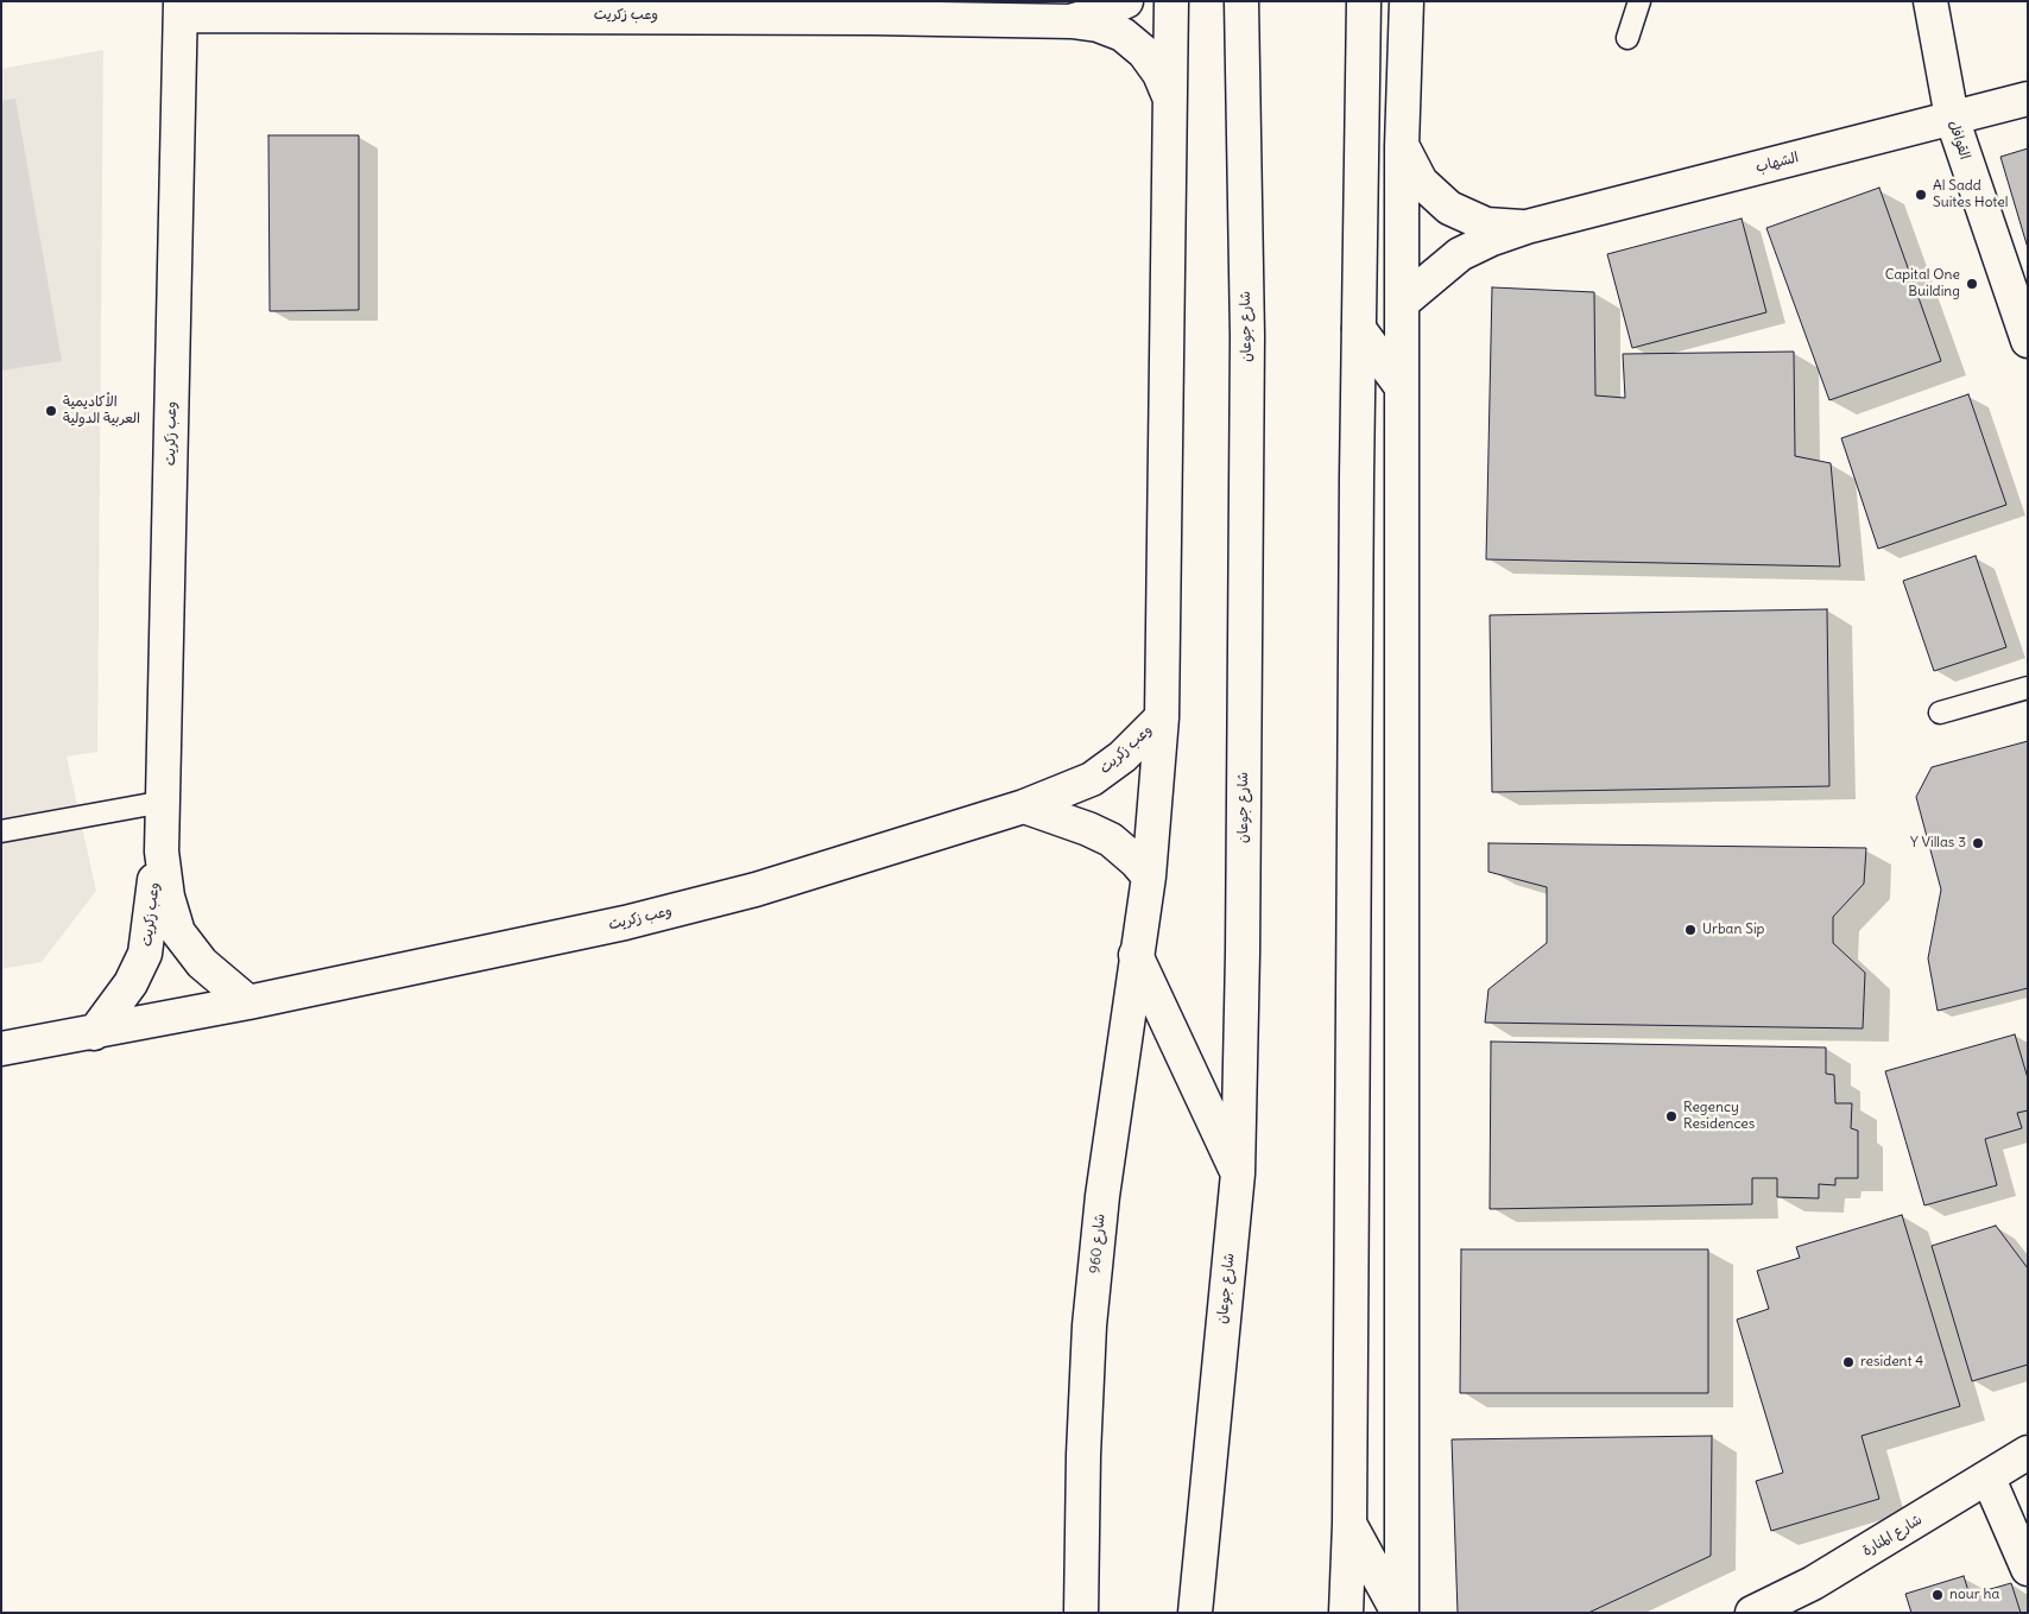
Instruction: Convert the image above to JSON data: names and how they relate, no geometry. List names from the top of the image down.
{
  "streets": {
    "street": [
      "وعب زكريت",
      "القوافل",
      "الشهاب",
      "شارع جوعان",
      "شارع 960",
      "شارع المنارة"
    ]
  },
  "crossings": [
    ["القوافل", "الشهاب"]
  ],
  "places": [
    "Al Sadd Suites Hotel",
    "Capital One Building",
    "الأكاديمية العربية الدولية",
    "Y Villas 3",
    "Urban Sip",
    "Regency Residences",
    "resident 4",
    "nour ha"
  ]
}
